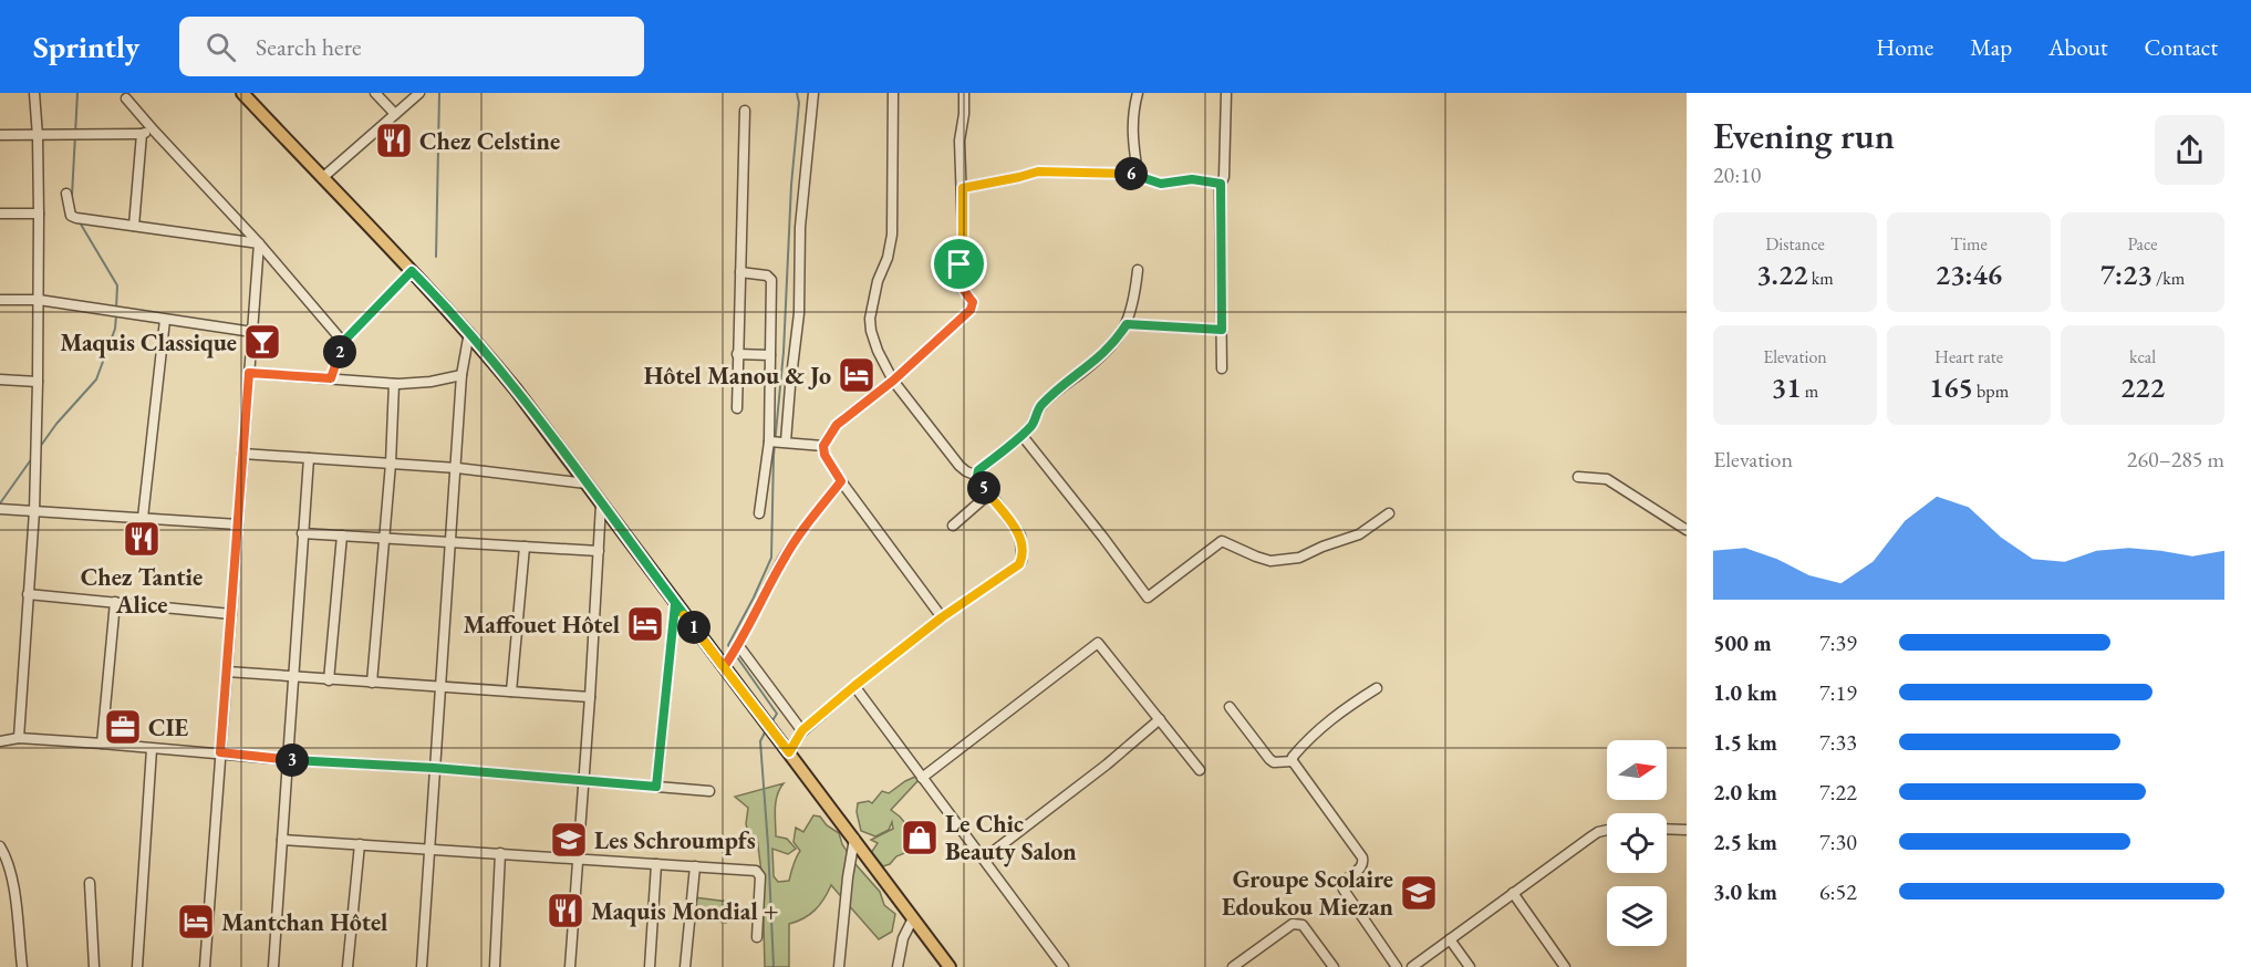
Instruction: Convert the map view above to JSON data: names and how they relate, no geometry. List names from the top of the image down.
{
  "places": {
    "restaurant": ["Chez Celstine", "Chez Tantie Alice", "Maquis Mondial +"],
    "bar": ["Maquis Classique"],
    "hotel": ["Hôtel Manou & Jo", "Maffouet Hôtel", "Mantchan Hôtel"],
    "office": ["CIE"],
    "shop": ["Le Chic Beauty Salon"],
    "school or university": ["Les Schroumpfs", "Groupe Scolaire Edoukou Miezan"]
  },
  "north": "right",
  "page": {
    "header": "Sprintly",
    "search": "Search here",
    "nav": [
      "Home",
      "Map",
      "About",
      "Contact"
    ],
    "heading": ["Evening run", "20:10"],
    "pins": [
      "6",
      "2",
      "5",
      "1",
      "3"
    ],
    "stats": [
      ["Distance", "3.22 km"],
      ["Time", "23:46"],
      ["Pace", "7:23 /km"],
      ["Elevation", "31 m"],
      ["Heart rate", "165 bpm"],
      ["kcal", "222"]
    ],
    "chart": ["Elevation", "260–285 m"],
    "list": [
      {
        "name": "500 m",
        "note": "7:39"
      },
      {
        "name": "1.0 km",
        "note": "7:19"
      },
      {
        "name": "1.5 km",
        "note": "7:33"
      },
      {
        "name": "2.0 km",
        "note": "7:22"
      },
      {
        "name": "2.5 km",
        "note": "7:30"
      },
      {
        "name": "3.0 km",
        "note": "6:52"
      }
    ]
  }
}
